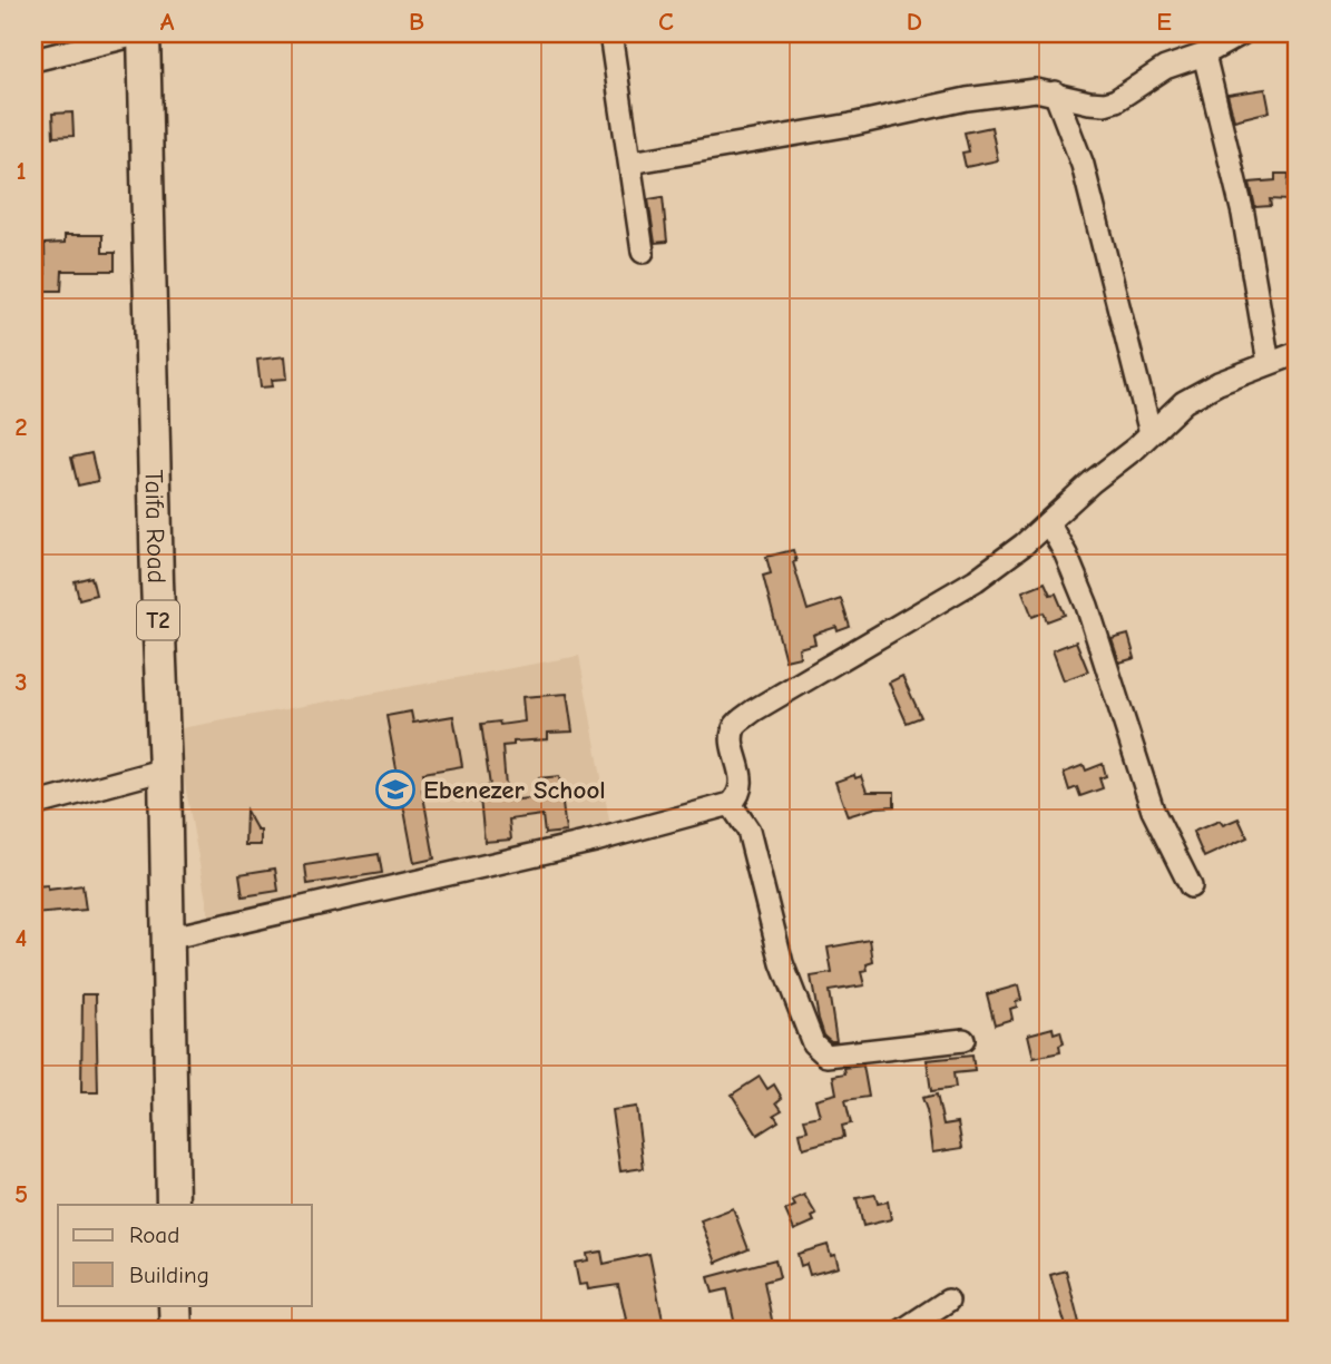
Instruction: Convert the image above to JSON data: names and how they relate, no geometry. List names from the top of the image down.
{
  "streets": {
    "highway": ["Taifa Road", "T2"]
  },
  "places": {
    "school or university": ["Ebenezer School"]
  },
  "legend": ["Road", "Building"],
  "grid": {
    "columns": [
      "A",
      "B",
      "C",
      "D",
      "E"
    ],
    "rows": [
      "1",
      "2",
      "3",
      "4",
      "5"
    ]
  }
}
